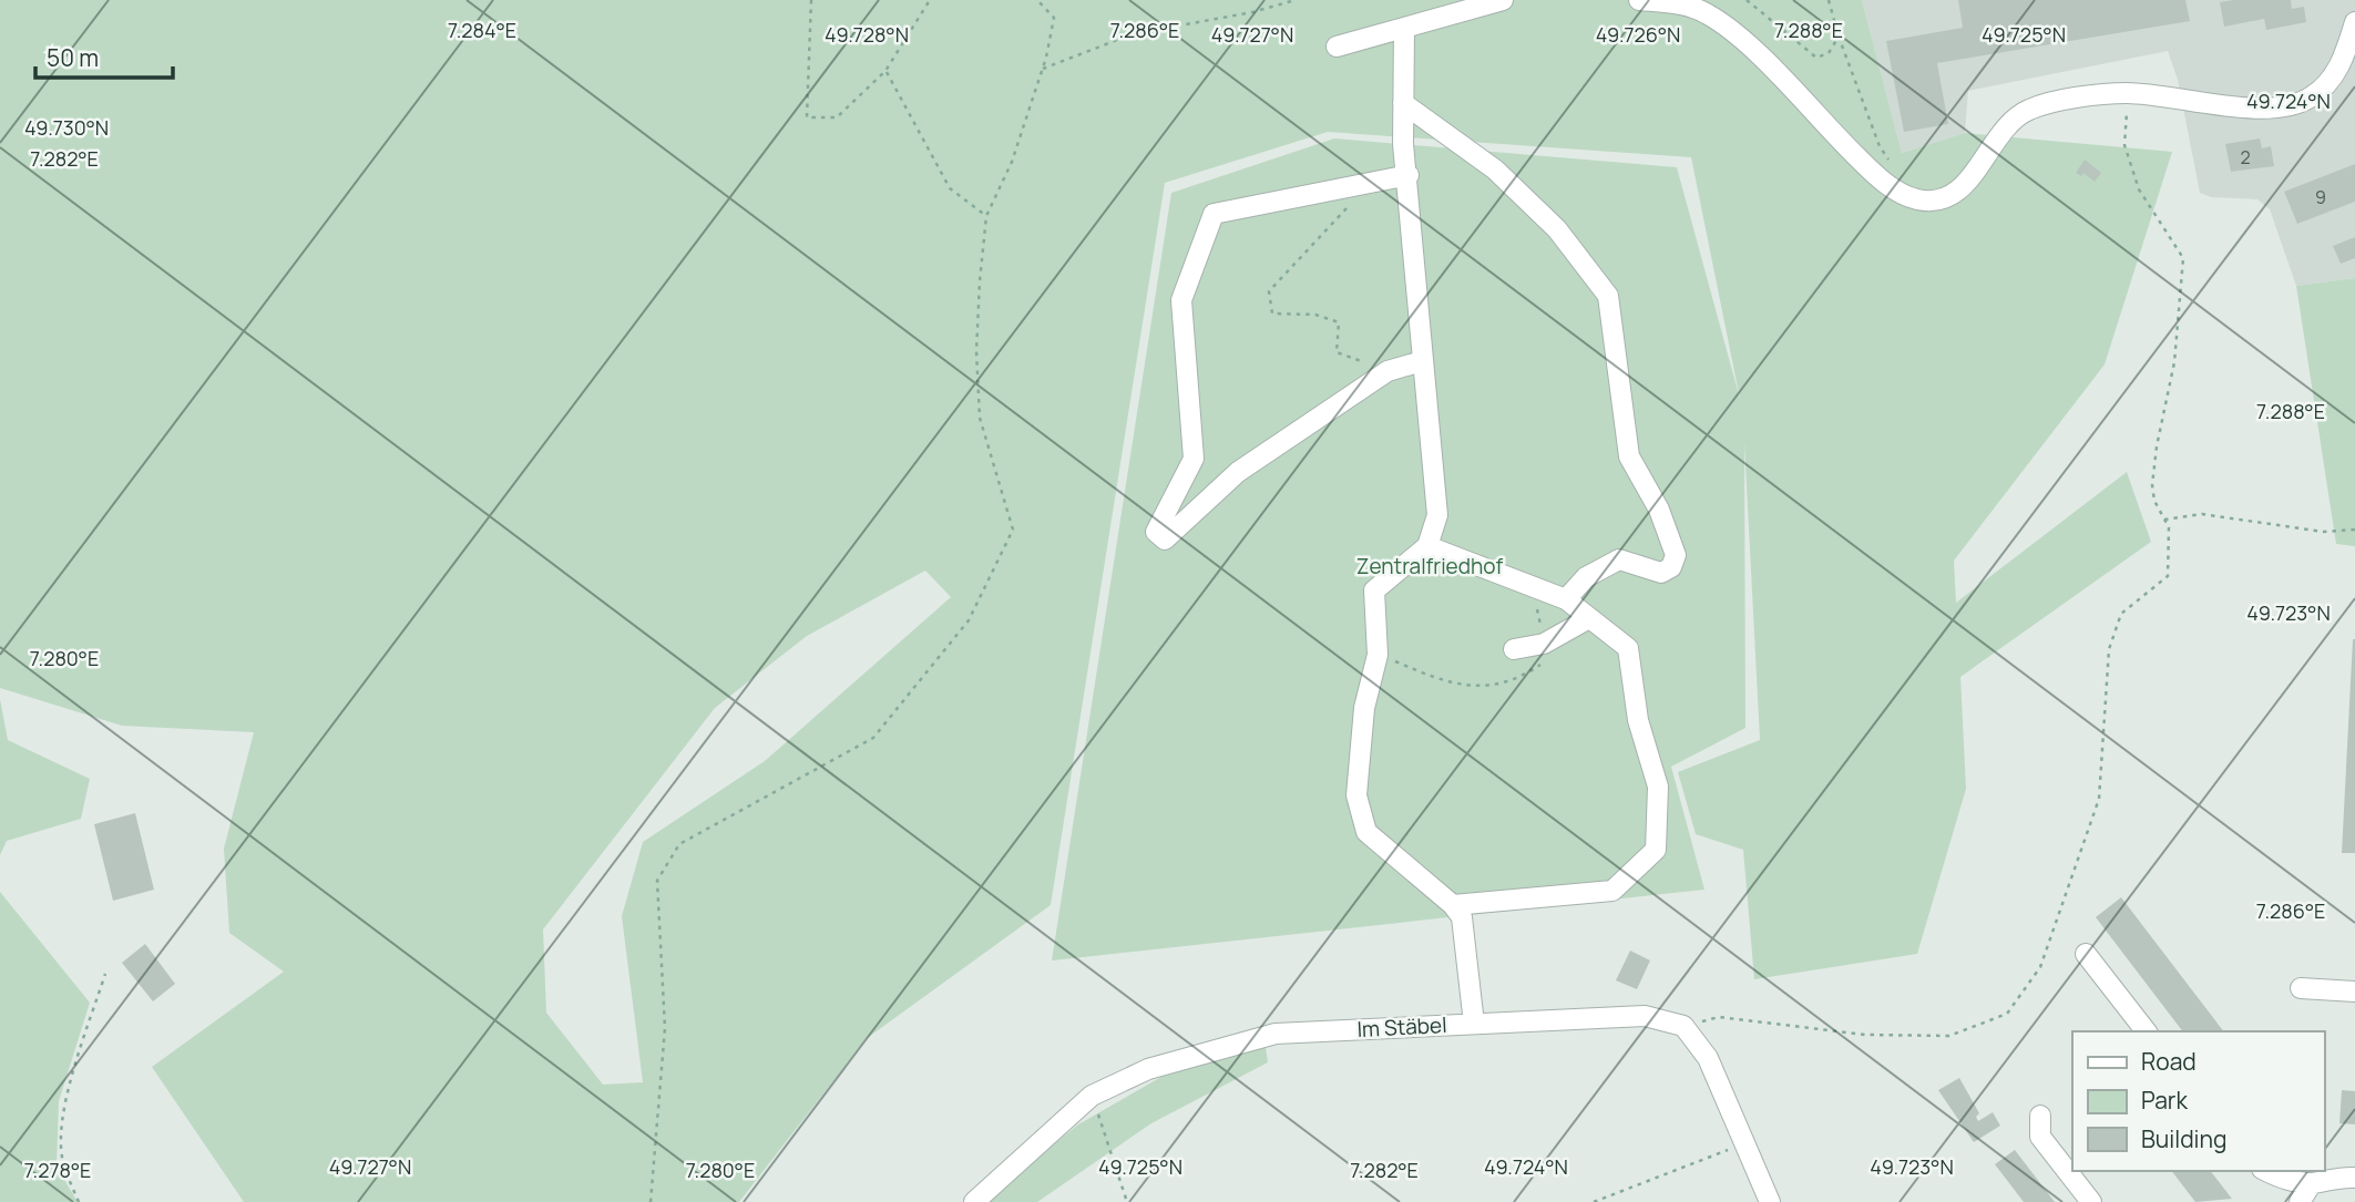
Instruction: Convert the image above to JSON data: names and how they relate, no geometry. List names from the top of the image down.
{
  "streets": {
    "street": ["Im Stäbel"]
  },
  "parks": ["Zentralfriedhof"],
  "house_numbers": ["2", "9"],
  "legend": ["Road", "Park", "Building"],
  "scale_bar": "50 m",
  "coordinates": [
    "7.284°E",
    "7.286°E",
    "7.288°E",
    "49.728°N",
    "49.727°N",
    "49.726°N",
    "49.725°N",
    "49.724°N",
    "49.730°N",
    "7.282°E",
    "49.723°N",
    "7.280°E",
    "7.278°E"
  ]
}
